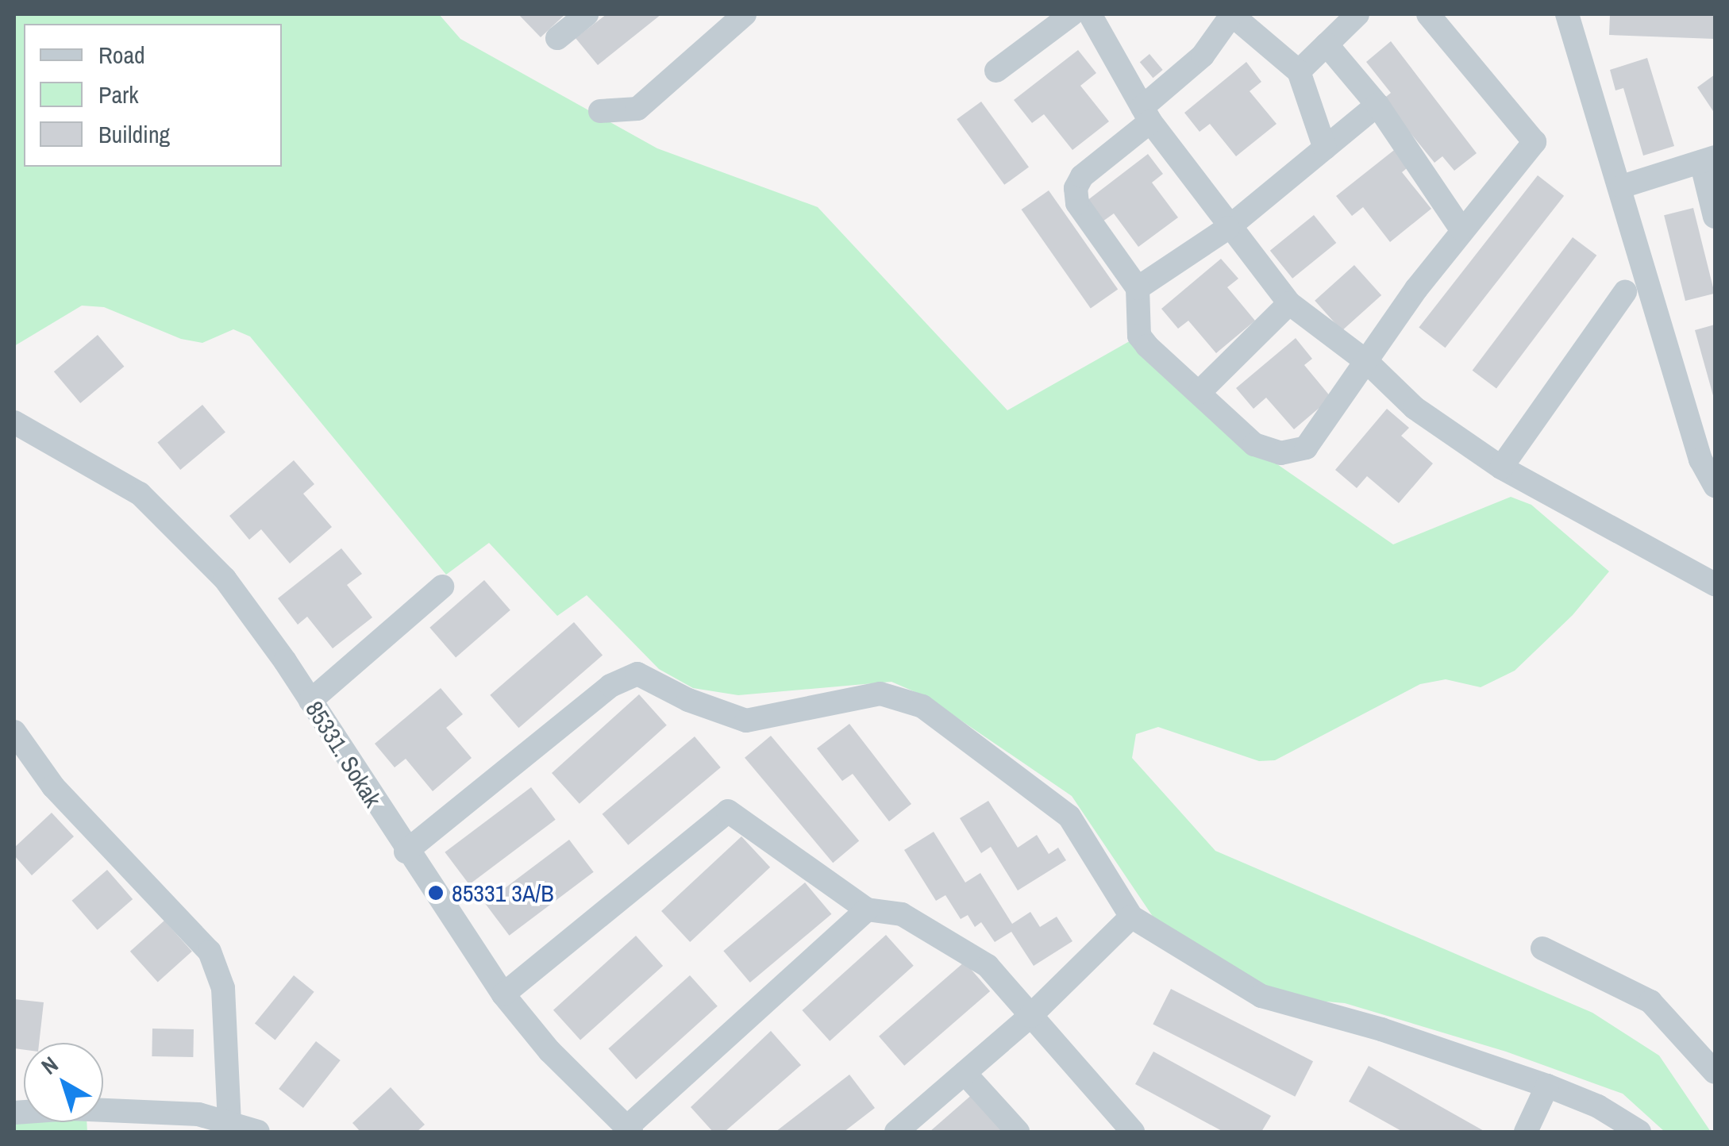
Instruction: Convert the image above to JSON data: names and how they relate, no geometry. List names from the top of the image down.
{
  "streets": {
    "street": ["85331. Sokak"]
  },
  "places": ["85331 3A/B"],
  "legend": ["Road", "Park", "Building"],
  "north": "top left"
}
